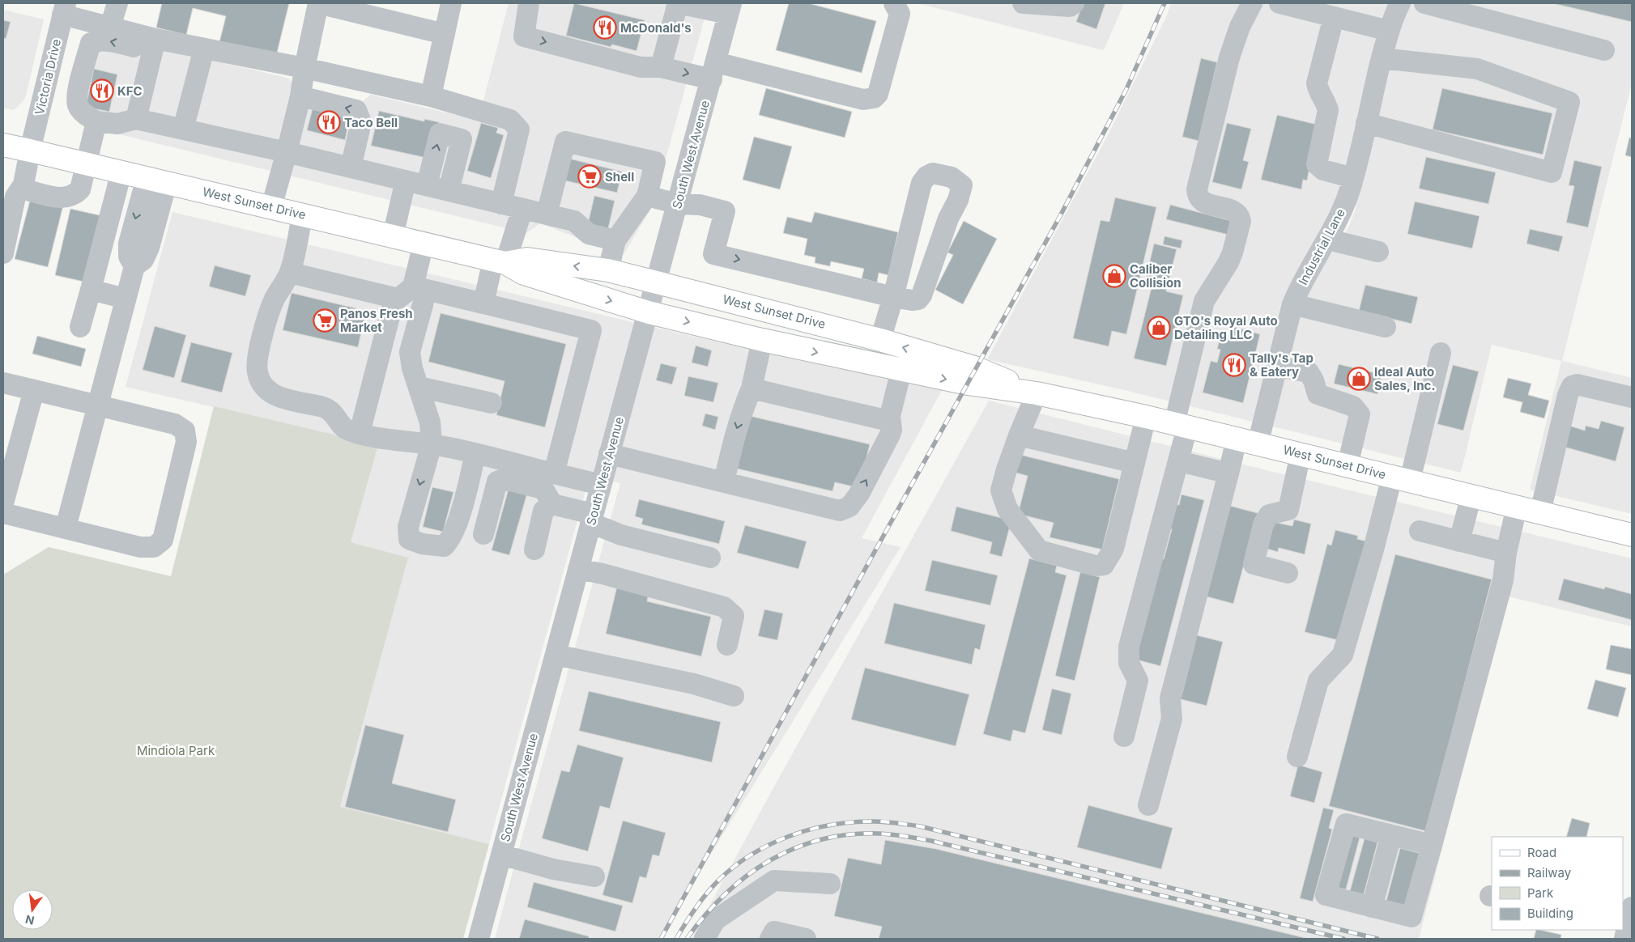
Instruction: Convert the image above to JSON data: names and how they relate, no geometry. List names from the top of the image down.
{
  "streets": {
    "main road": ["West Sunset Drive"],
    "street": ["Victoria Drive", "South West Avenue", "Industrial Lane"]
  },
  "crossings": [
    ["Victoria Drive", "West Sunset Drive"],
    ["South West Avenue", "West Sunset Drive"],
    ["West Sunset Drive", "Industrial Lane"]
  ],
  "parks": ["Mindiola Park"],
  "places": {
    "restaurant": [
      "McDonald's",
      "KFC",
      "Taco Bell",
      "Tally's Tap & Eatery"
    ],
    "supermarket": ["Shell", "Panos Fresh Market"],
    "shop": ["Caliber Collision", "GTO's Royal Auto Detailing LLC", "Ideal Auto Sales, Inc."]
  },
  "legend": [
    "Road",
    "Railway",
    "Park",
    "Building"
  ],
  "north": "bottom"
}
